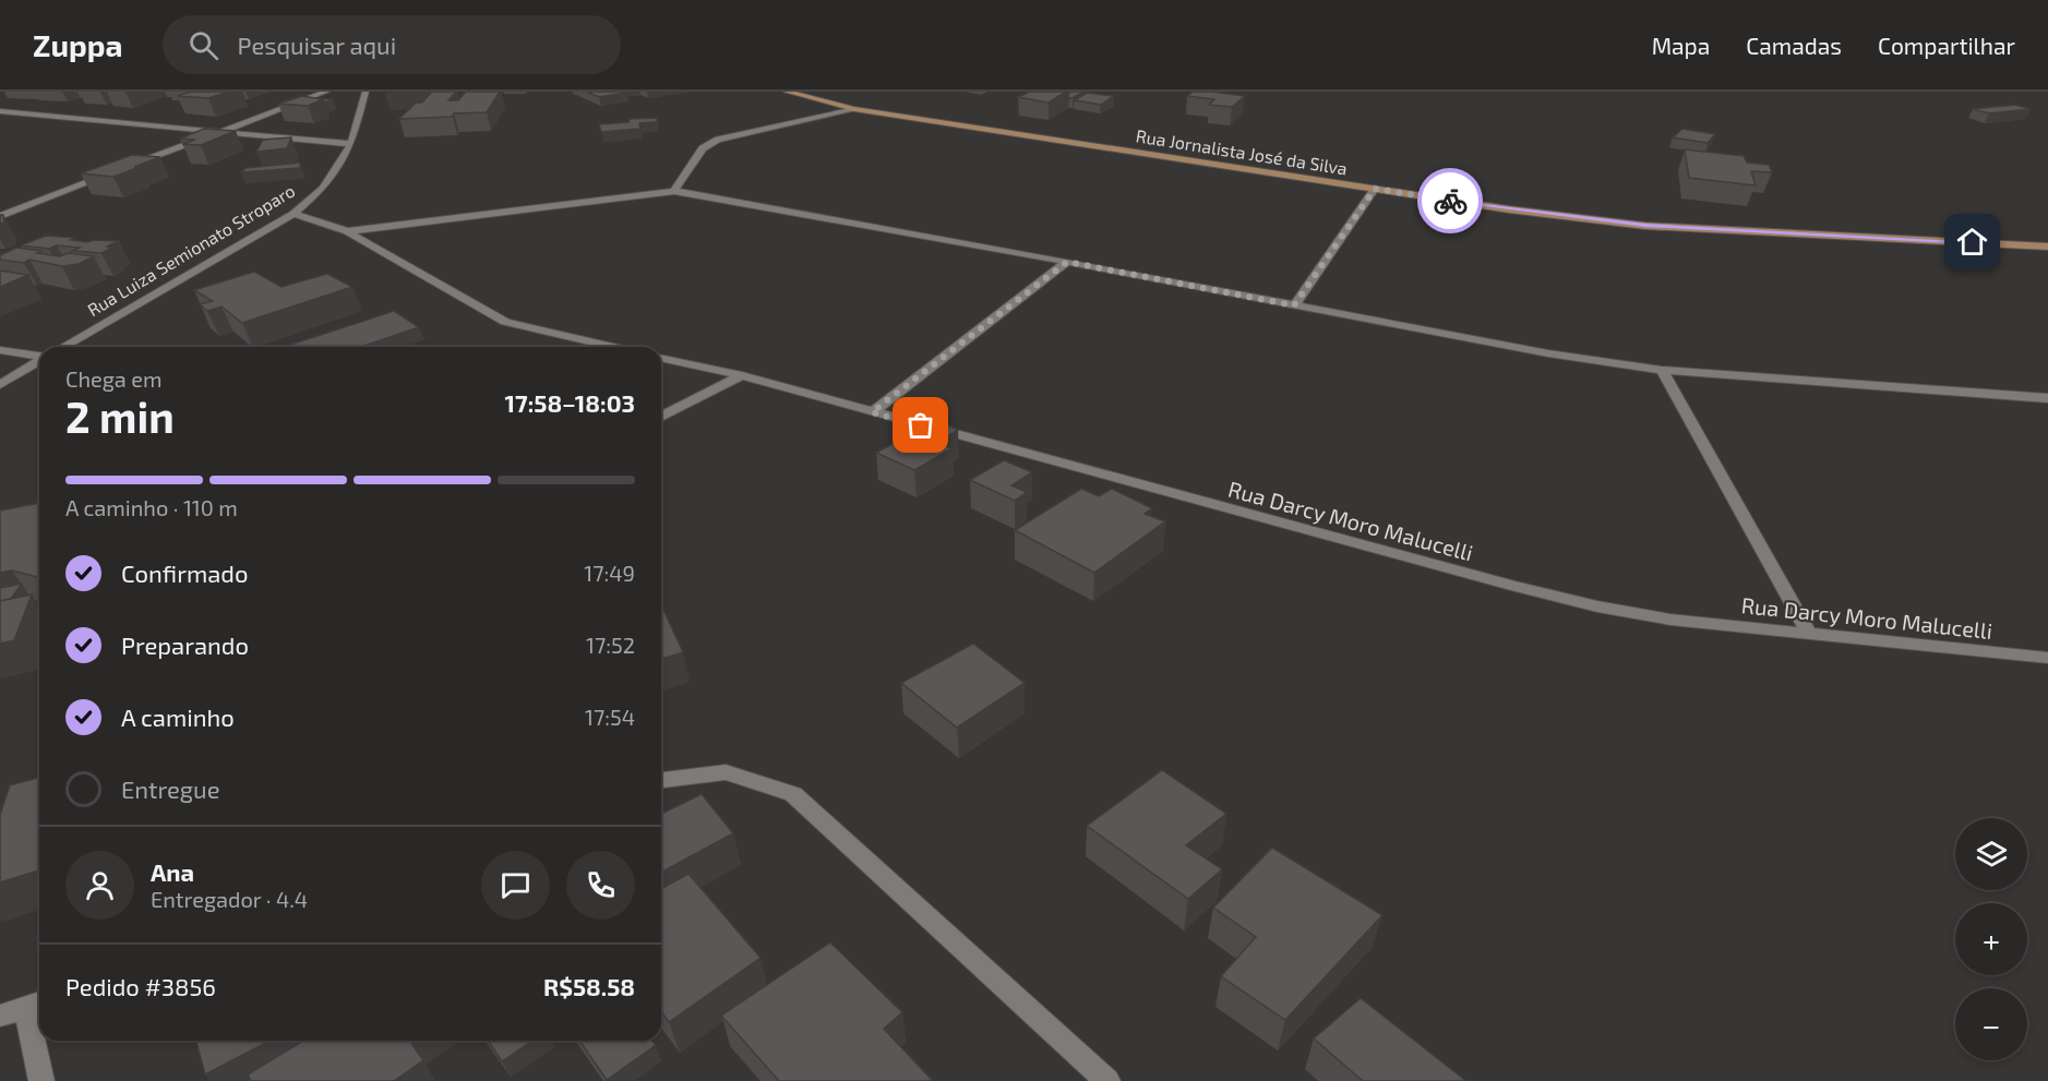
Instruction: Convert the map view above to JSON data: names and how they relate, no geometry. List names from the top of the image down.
{
  "streets": {
    "main road": ["Rua Jornalista José da Silva"],
    "street": ["Rua Luiza Semionato Stroparo", "Rua Darcy Moro Malucelli"]
  },
  "page": {
    "header": "Zuppa",
    "search": "Pesquisar aqui",
    "nav": ["Mapa", "Camadas", "Compartilhar"],
    "heading": ["2 min", "Chega em", "17:58–18:03"],
    "panel": [
      "Ana",
      "Entregador · 4.4",
      "Pedido #3856",
      "R$58.58"
    ],
    "bar": "A caminho · 110 m",
    "list": [
      ["Confirmado", "17:49"],
      ["Preparando", "17:52"],
      ["A caminho", "17:54"],
      "Entregue"
    ],
    "map_buttons": ["+", "−"]
  }
}
